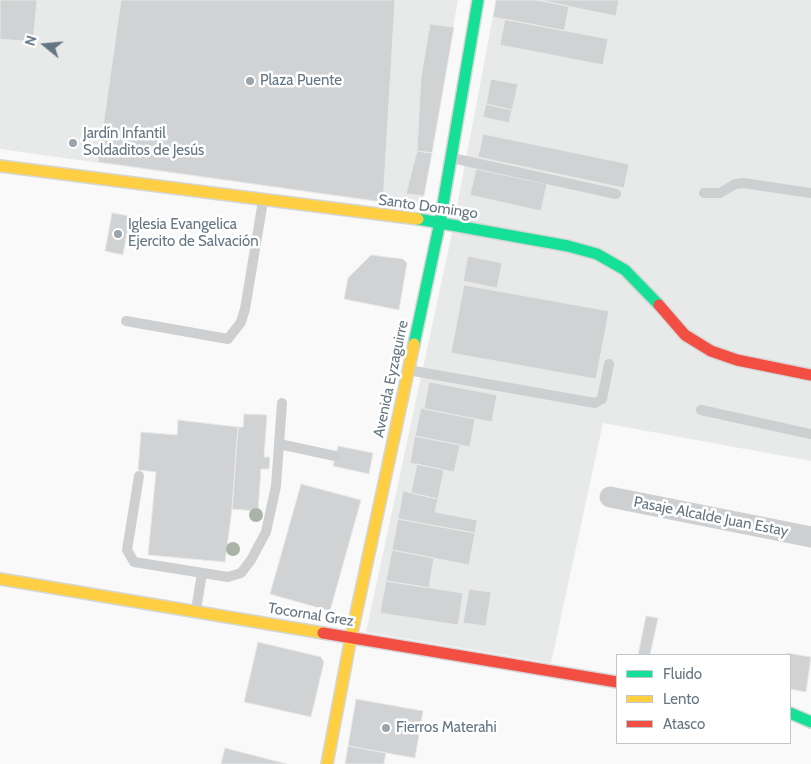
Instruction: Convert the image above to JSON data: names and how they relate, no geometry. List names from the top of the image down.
{
  "streets": {
    "street": [
      "Santo Domingo",
      "Avenida Eyzaguirre",
      "Pasaje Alcalde Juan Estay",
      "Tocornal Grez"
    ]
  },
  "crossings": [
    ["Santo Domingo", "Avenida Eyzaguirre"],
    ["Avenida Eyzaguirre", "Tocornal Grez"]
  ],
  "places": [
    "Plaza Puente",
    "Jardín Infantil Soldaditos de Jesús",
    "Iglesia Evangelica Ejercito de Salvación",
    "Fierros Materahi"
  ],
  "legend": ["Fluido", "Lento", "Atasco"],
  "north": "left"
}
